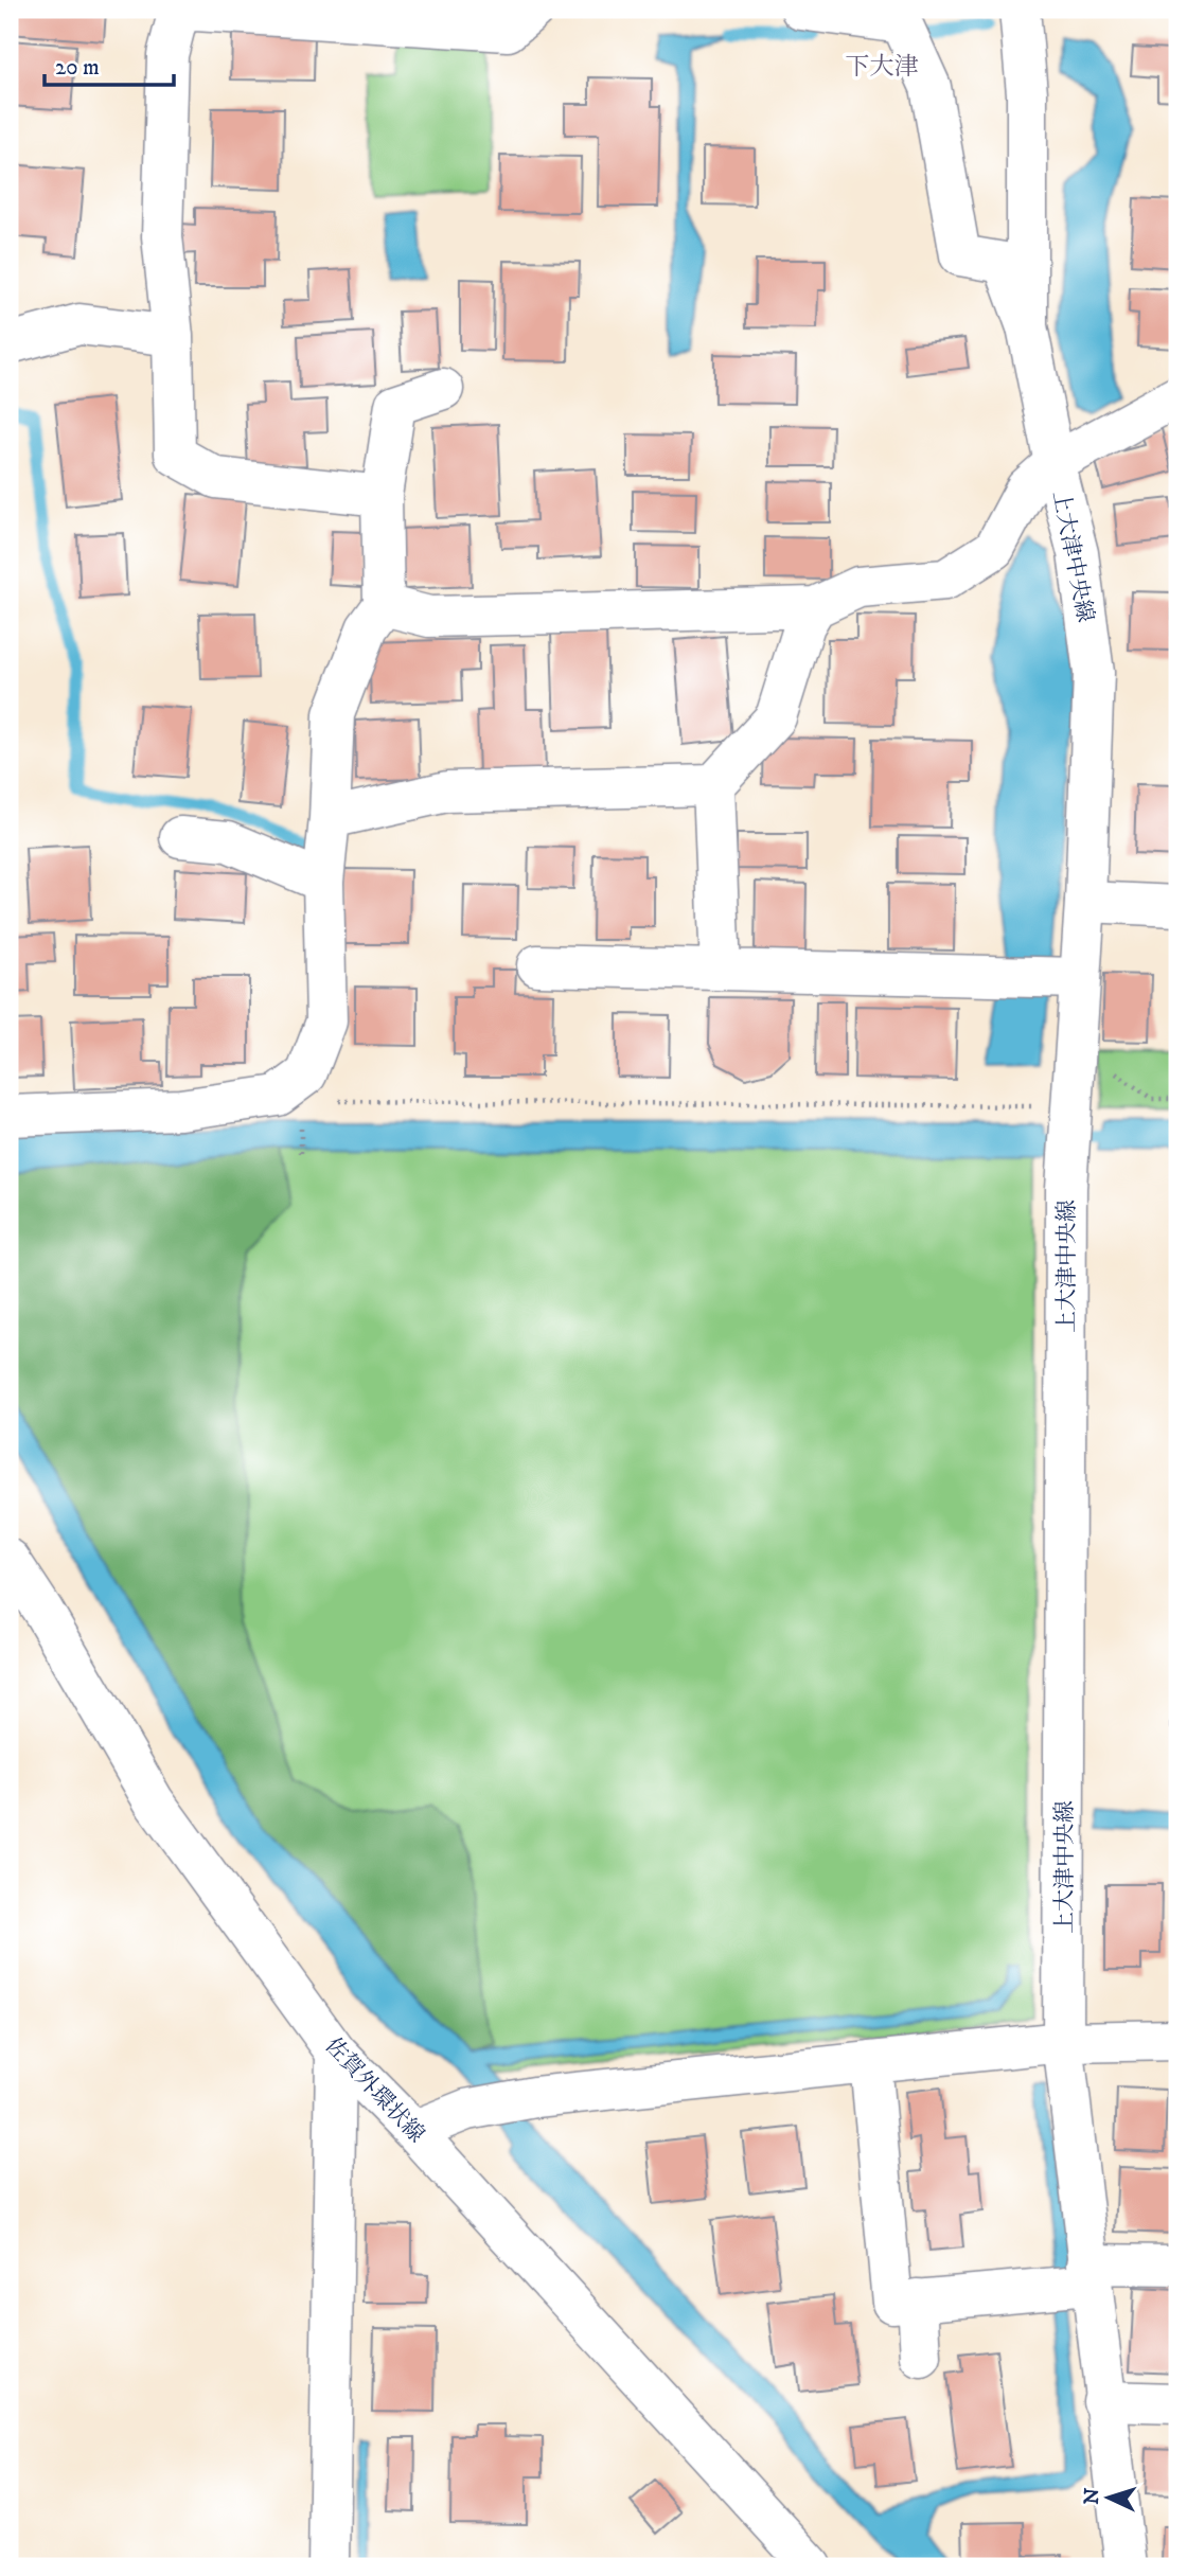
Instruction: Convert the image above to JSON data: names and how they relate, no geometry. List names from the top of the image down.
{
  "streets": {
    "street": ["上大津中央線", "佐賀外環状線"]
  },
  "districts": ["下大津"],
  "scale_bar": "20 m",
  "north": "left"
}
